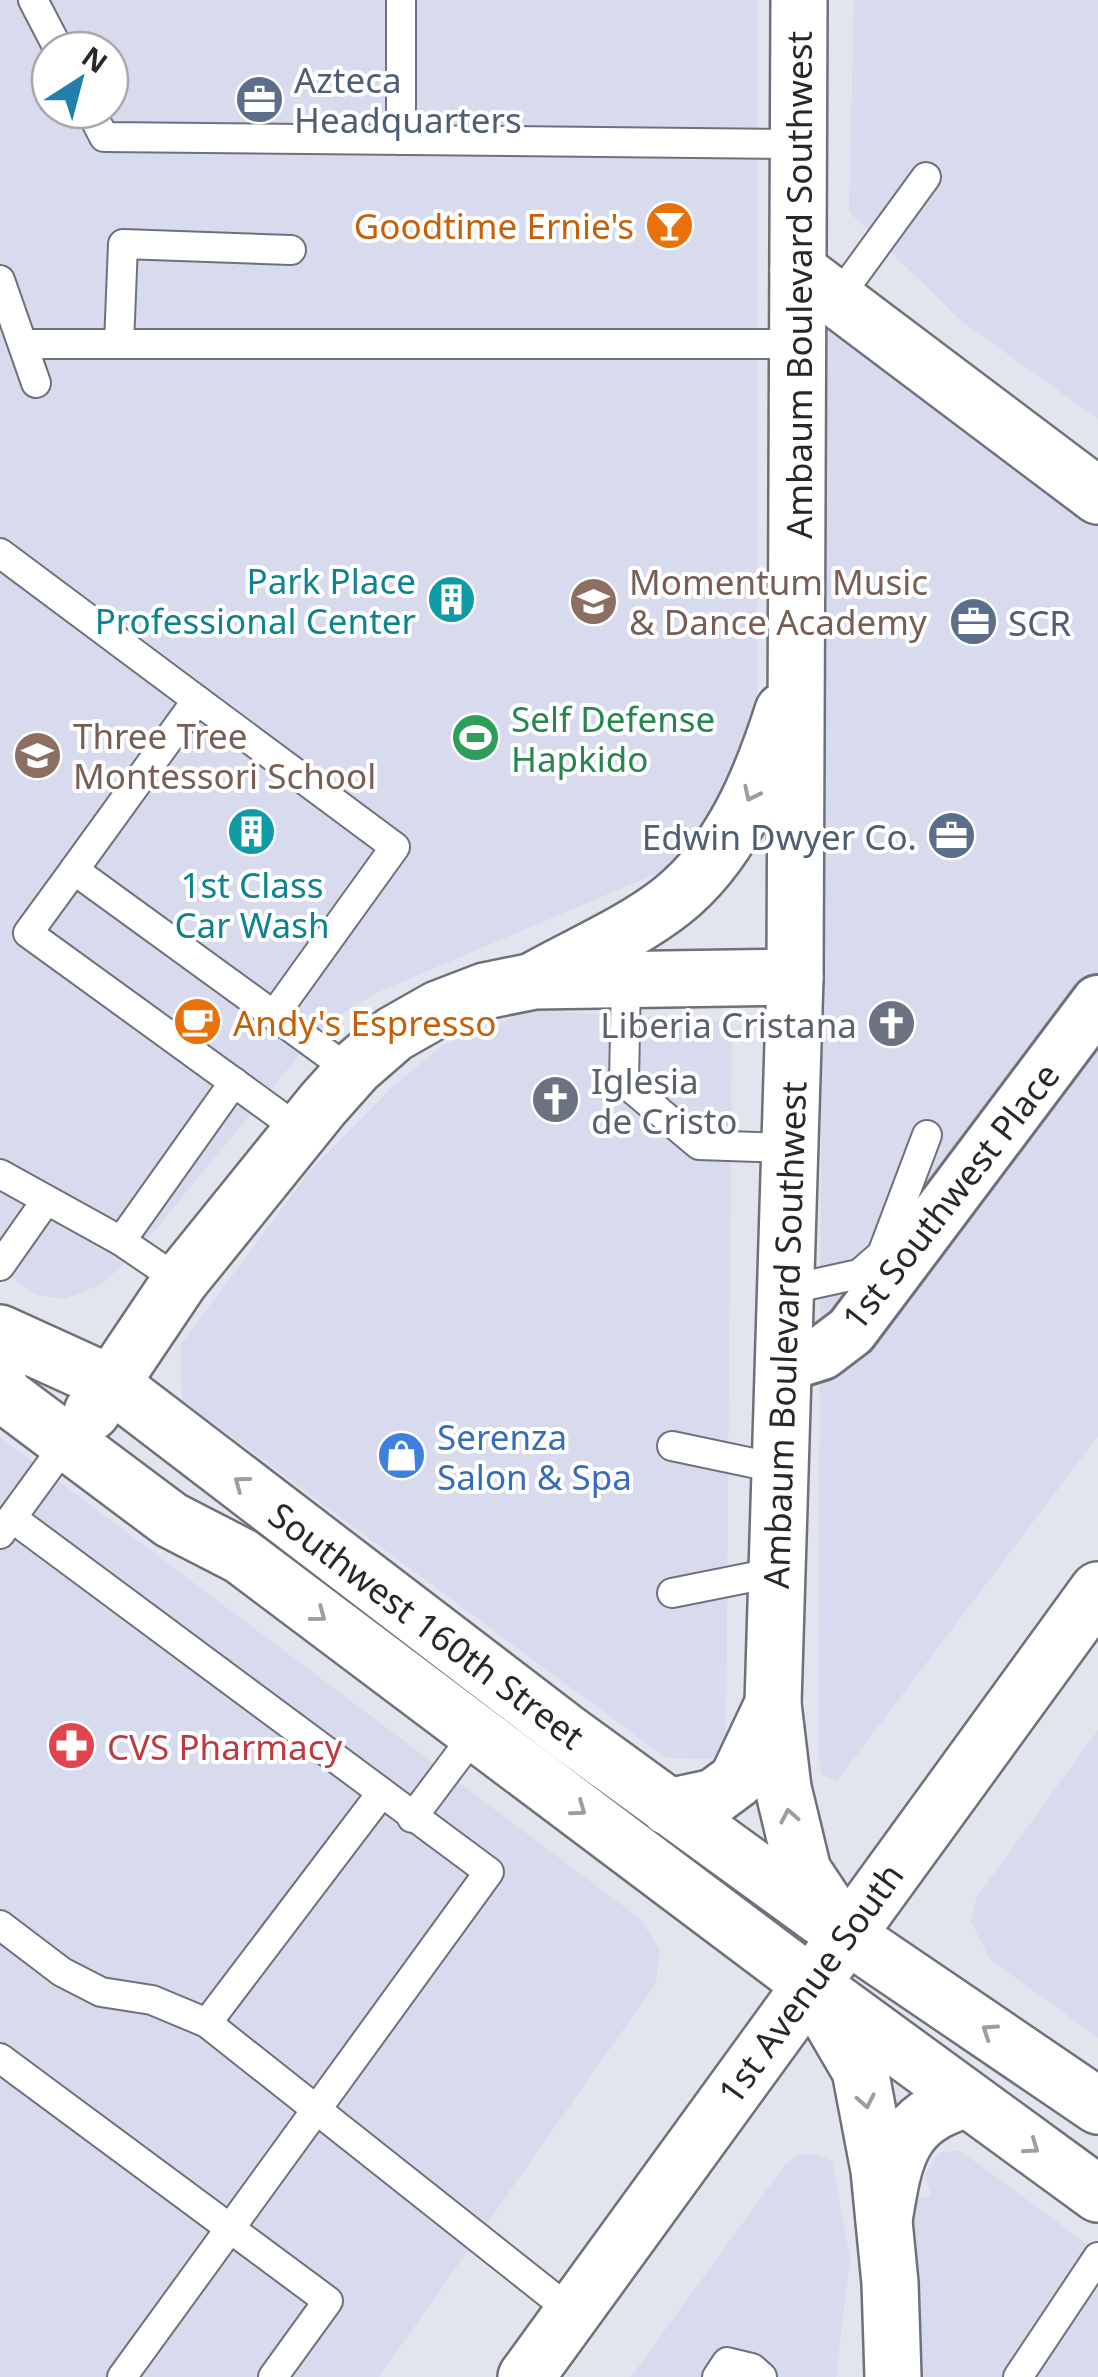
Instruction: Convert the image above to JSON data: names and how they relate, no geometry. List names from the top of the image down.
{
  "streets": {
    "street": [
      "Ambaum Boulevard Southwest",
      "1st Southwest Place",
      "Southwest 160th Street",
      "1st Avenue South"
    ]
  },
  "crossings": [
    ["Ambaum Boulevard Southwest", "1st Southwest Place"],
    ["Ambaum Boulevard Southwest", "Southwest 160th Street"],
    ["Ambaum Boulevard Southwest", "1st Avenue South"],
    ["Southwest 160th Street", "1st Avenue South"]
  ],
  "places": {
    "office": ["Azteca Headquarters", "SCR", "Edwin Dwyer Co."],
    "bar": ["Goodtime Ernie's"],
    "building": ["Park Place Professional Center", "1st Class Car Wash"],
    "school or university": ["Momentum Music & Dance Academy", "Three Tree Montessori School"],
    "sports": ["Self Defense Hapkido"],
    "cafe": ["Andy's Espresso"],
    "church": ["Liberia Cristana", "Iglesia de Cristo"],
    "shop": ["Serenza Salon & Spa"],
    "pharmacy": ["CVS Pharmacy"]
  },
  "north": "top right"
}
